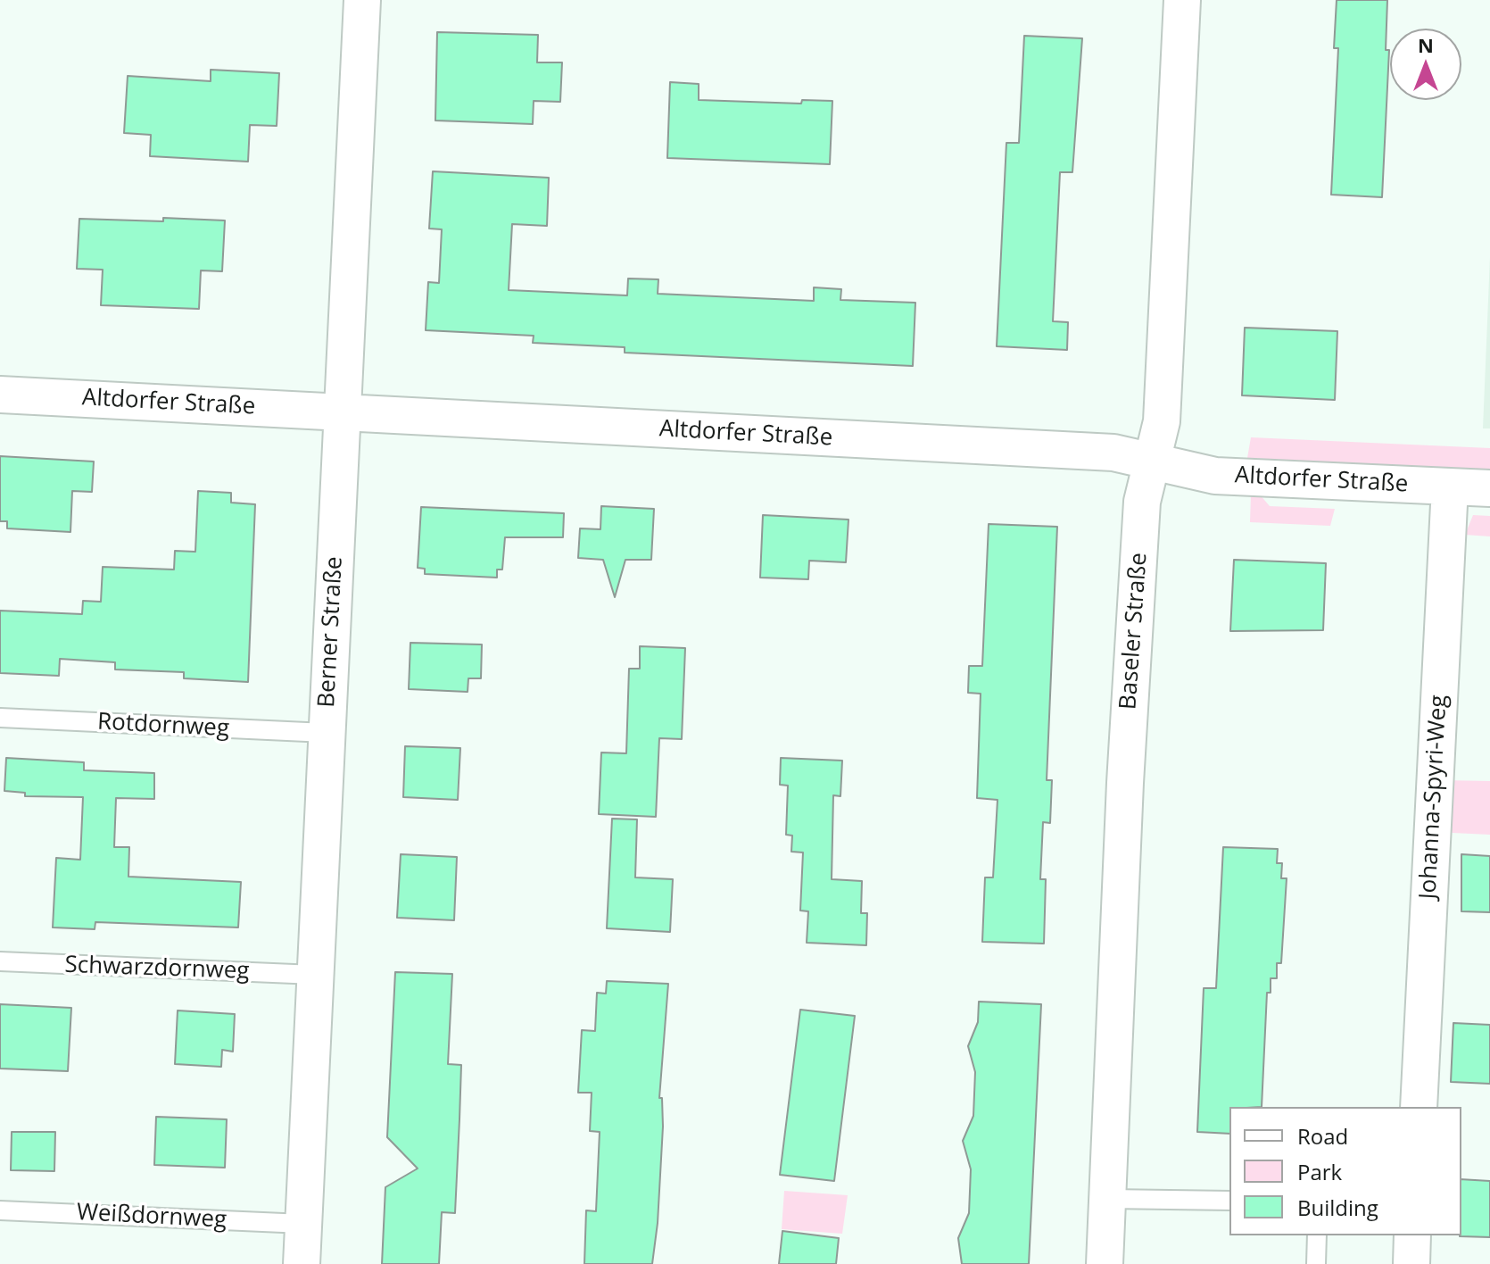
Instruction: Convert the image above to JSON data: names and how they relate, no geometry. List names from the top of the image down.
{
  "streets": {
    "street": [
      "Altdorfer Straße",
      "Baseler Straße",
      "Berner Straße",
      "Johanna-Spyri-Weg"
    ],
    "lane": ["Rotdornweg", "Schwarzdornweg", "Weißdornweg"]
  },
  "crossings": [
    ["Altdorfer Straße", "Baseler Straße"],
    ["Altdorfer Straße", "Berner Straße"],
    ["Altdorfer Straße", "Johanna-Spyri-Weg"],
    ["Berner Straße", "Rotdornweg"],
    ["Berner Straße", "Schwarzdornweg"],
    ["Berner Straße", "Weißdornweg"]
  ],
  "legend": ["Road", "Park", "Building"],
  "north": "top"
}
